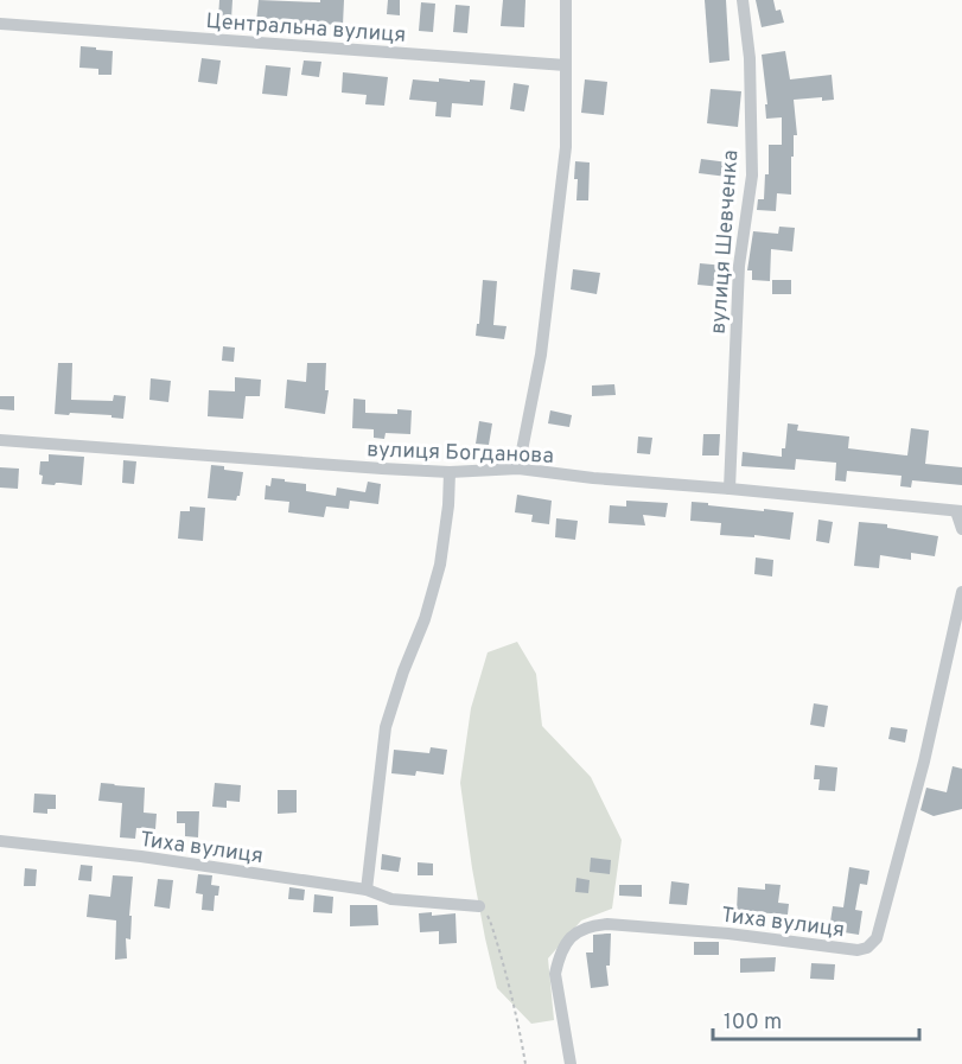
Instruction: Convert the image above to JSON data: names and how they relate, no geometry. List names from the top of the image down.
{
  "streets": {
    "street": [
      "Центральна вулиця",
      "вулиця Шевченка",
      "вулиця Богданова",
      "Тиха вулиця"
    ]
  },
  "crossings": [
    ["вулиця Шевченка", "вулиця Богданова"]
  ],
  "scale_bar": "100 m"
}
